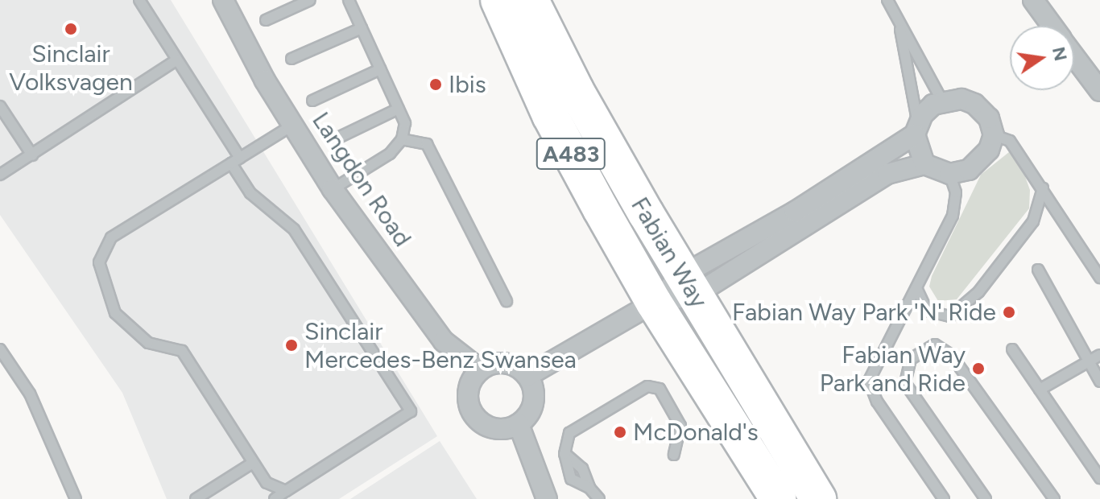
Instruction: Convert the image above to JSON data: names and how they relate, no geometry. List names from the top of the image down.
{
  "streets": {
    "highway": ["A483", "Fabian Way"],
    "street": ["Langdon Road"]
  },
  "places": [
    "Sinclair Volksvagen",
    "Ibis",
    "Fabian Way Park 'N' Ride",
    "Sinclair Mercedes-Benz Swansea",
    "Fabian Way Park and Ride",
    "McDonald's"
  ],
  "north": "right"
}
